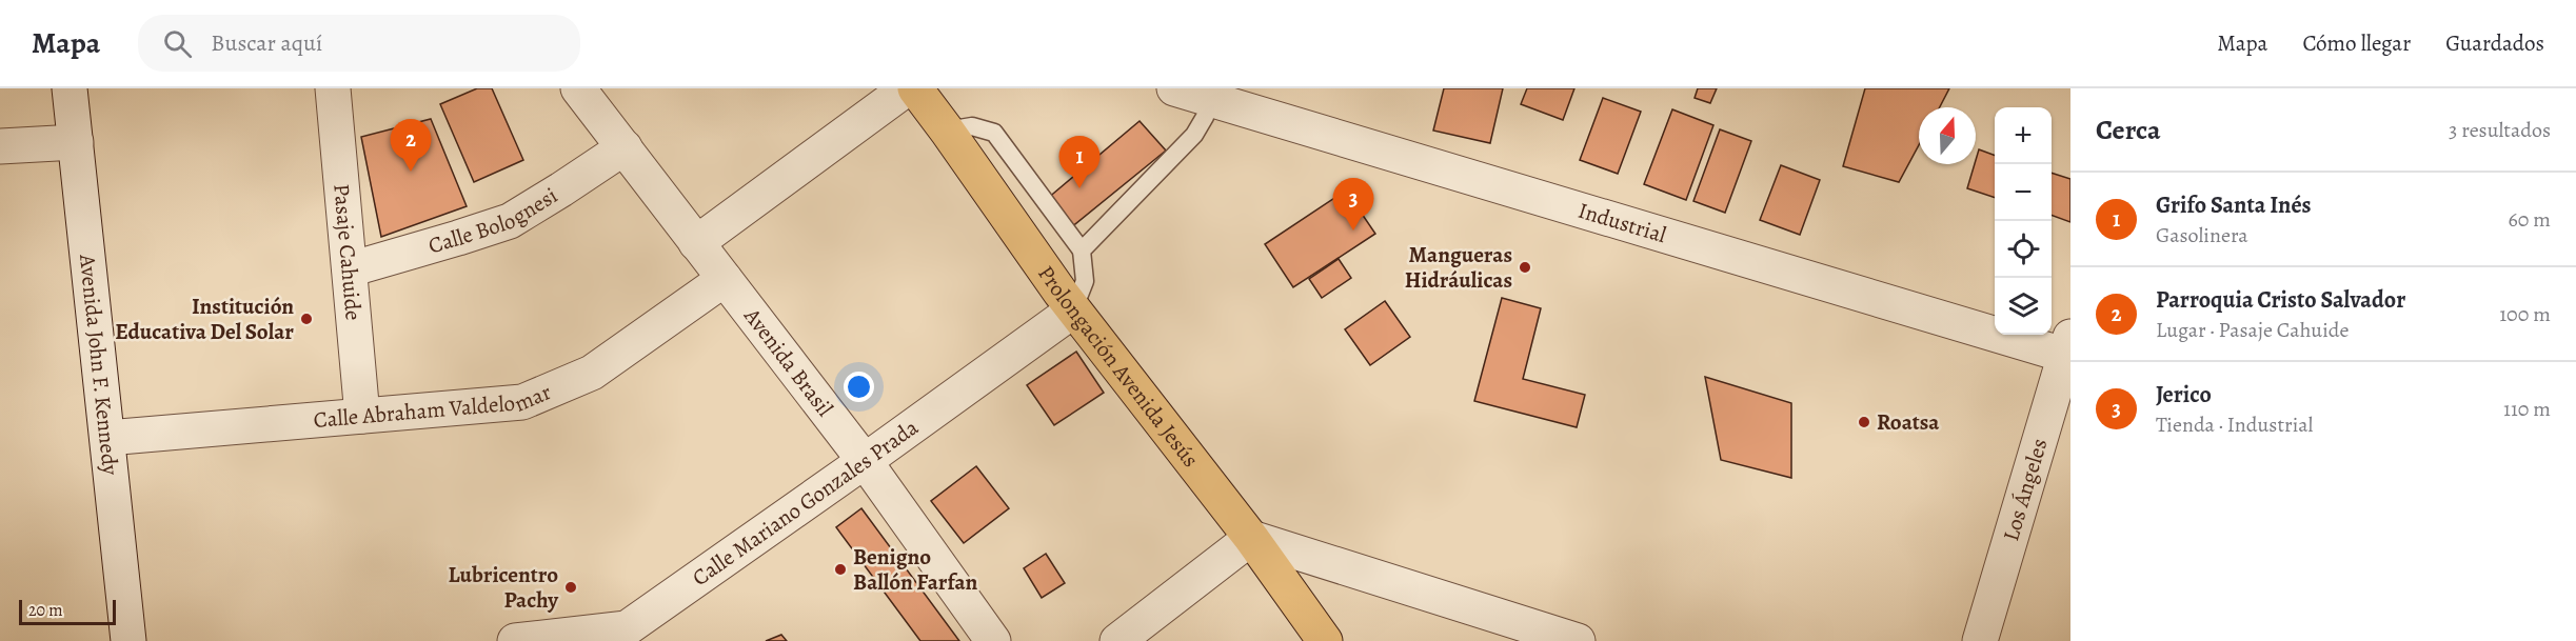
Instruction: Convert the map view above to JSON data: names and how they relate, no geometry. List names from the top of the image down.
{
  "streets": {
    "main road": ["Prolongación Avenida Jesús"],
    "street": [
      "Calle Bolognesi",
      "Industrial",
      "Pasaje Cahuide",
      "Avenida Brasil",
      "Avenida John F. Kennedy",
      "Calle Abraham Valdelomar",
      "Los Ángeles",
      "Calle Mariano Gonzales Prada"
    ]
  },
  "crossings": [
    ["Calle Bolognesi", "Pasaje Cahuide"],
    ["Calle Bolognesi", "Avenida Brasil"],
    ["Industrial", "Los Ángeles"],
    ["Pasaje Cahuide", "Calle Abraham Valdelomar"],
    ["Avenida Brasil", "Calle Abraham Valdelomar"],
    ["Avenida Brasil", "Calle Mariano Gonzales Prada"],
    ["Avenida John F. Kennedy", "Calle Abraham Valdelomar"],
    ["Prolongación Avenida Jesús", "Calle Mariano Gonzales Prada"]
  ],
  "places": [
    "Mangueras Hidráulicas",
    "Institución Educativa Del Solar",
    "Roatsa",
    "Benigno Ballón Farfan",
    "Lubricentro Pachy"
  ],
  "scale_bar": "20 m",
  "north": "top",
  "page": {
    "header": "Mapa",
    "search": "Buscar aquí",
    "nav": ["Mapa", "Cómo llegar", "Guardados"],
    "heading": ["Cerca", "3 resultados"],
    "map_buttons": ["+", "−"],
    "pins": ["2", "1", "3"],
    "list": [
      {
        "mark": "1",
        "name": "Grifo Santa Inés",
        "note": "Gasolinera",
        "value": "60 m"
      },
      {
        "mark": "2",
        "name": "Parroquia Cristo Salvador",
        "note": "Lugar · Pasaje Cahuide",
        "value": "100 m"
      },
      {
        "mark": "3",
        "name": "Jerico",
        "note": "Tienda · Industrial",
        "value": "110 m"
      }
    ],
    "scale": "20 m"
  }
}
